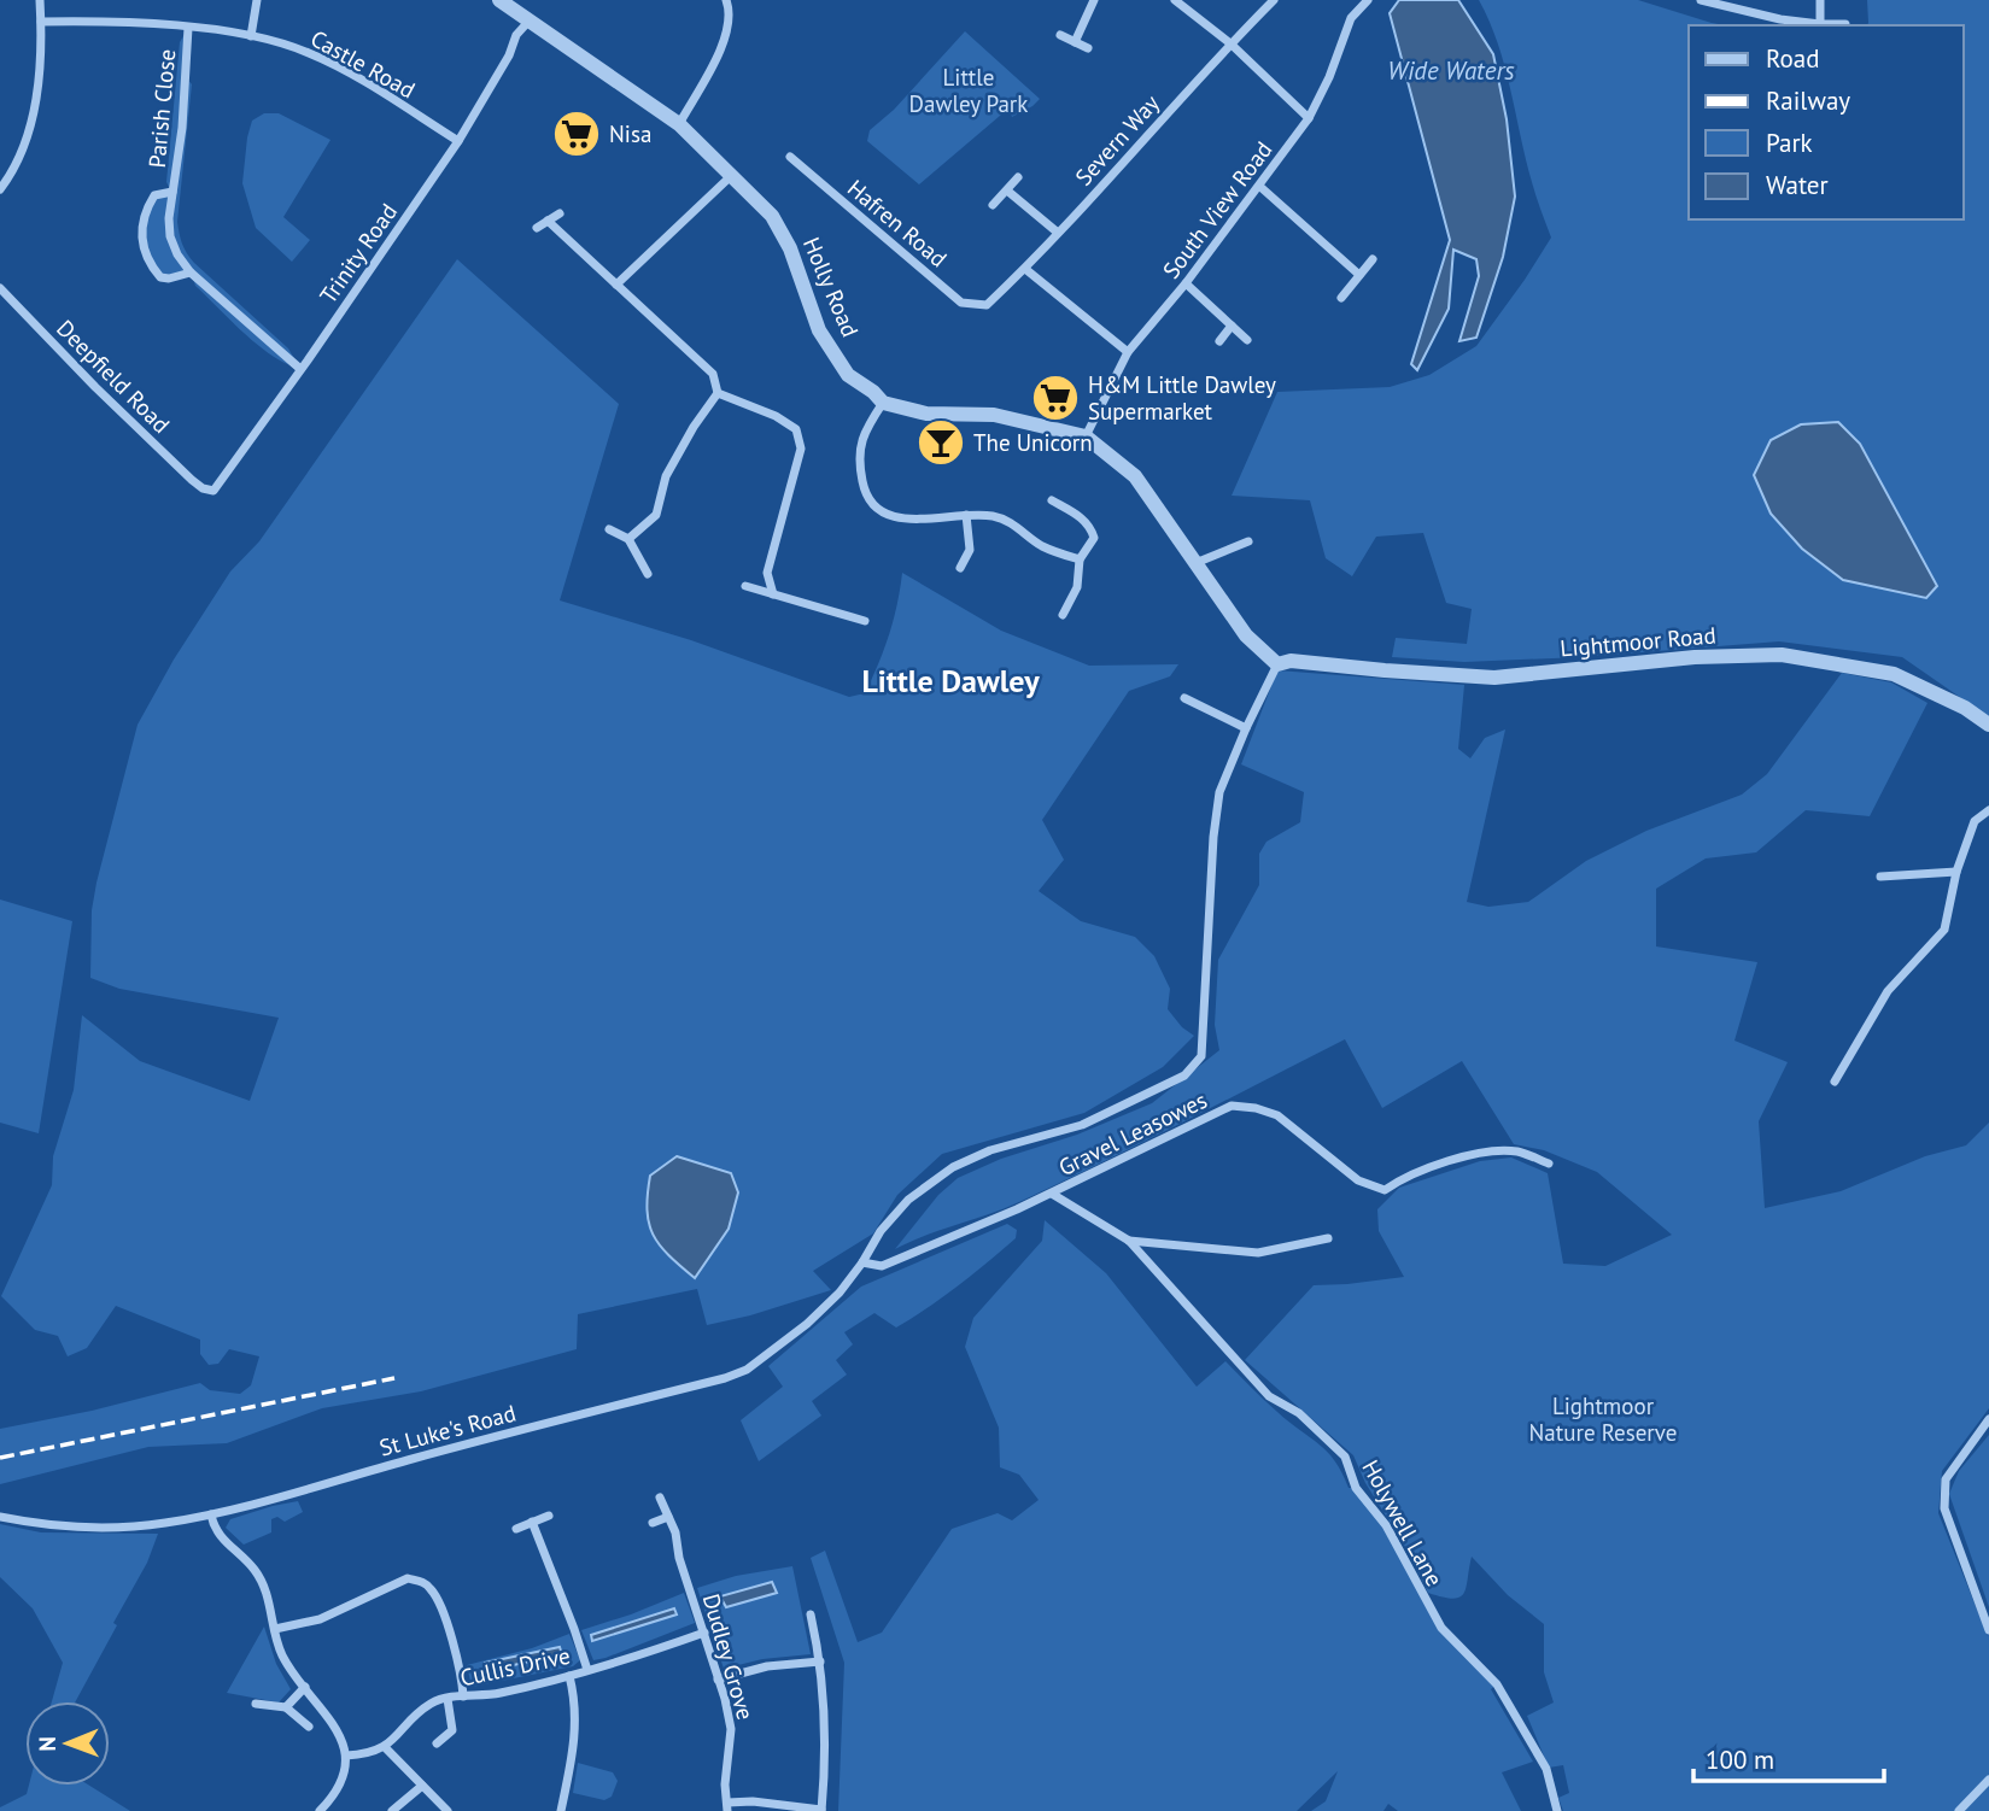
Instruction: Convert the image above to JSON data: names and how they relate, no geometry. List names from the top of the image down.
{
  "streets": {
    "street": [
      "Castle Road",
      "Parish Close",
      "Severn Way",
      "South View Road",
      "Hafren Road",
      "Trinity Road",
      "Holly Road",
      "Deepfield Road",
      "Lightmoor Road",
      "Gravel Leasowes",
      "St Luke's Road",
      "Holywell Lane",
      "Dudley Grove",
      "Cullis Drive"
    ]
  },
  "crossings": [
    ["Castle Road", "Parish Close"],
    ["Castle Road", "Trinity Road"],
    ["Parish Close", "Trinity Road"],
    ["Severn Way", "Hafren Road"],
    ["South View Road", "Holly Road"],
    ["Trinity Road", "Holly Road"],
    ["Trinity Road", "Deepfield Road"],
    ["Holly Road", "Lightmoor Road"],
    ["Holly Road", "St Luke's Road"],
    ["Lightmoor Road", "St Luke's Road"],
    ["Gravel Leasowes", "St Luke's Road"],
    ["Gravel Leasowes", "Holywell Lane"],
    ["Dudley Grove", "Cullis Drive"]
  ],
  "districts": ["Little Dawley"],
  "water": ["Wide Waters"],
  "parks": ["Little Dawley Park", "Lightmoor Nature Reserve"],
  "places": {
    "supermarket": ["Nisa", "H&M Little Dawley Supermarket"],
    "bar": ["The Unicorn"]
  },
  "legend": [
    "Road",
    "Railway",
    "Park",
    "Water"
  ],
  "scale_bar": "100 m",
  "north": "left"
}
